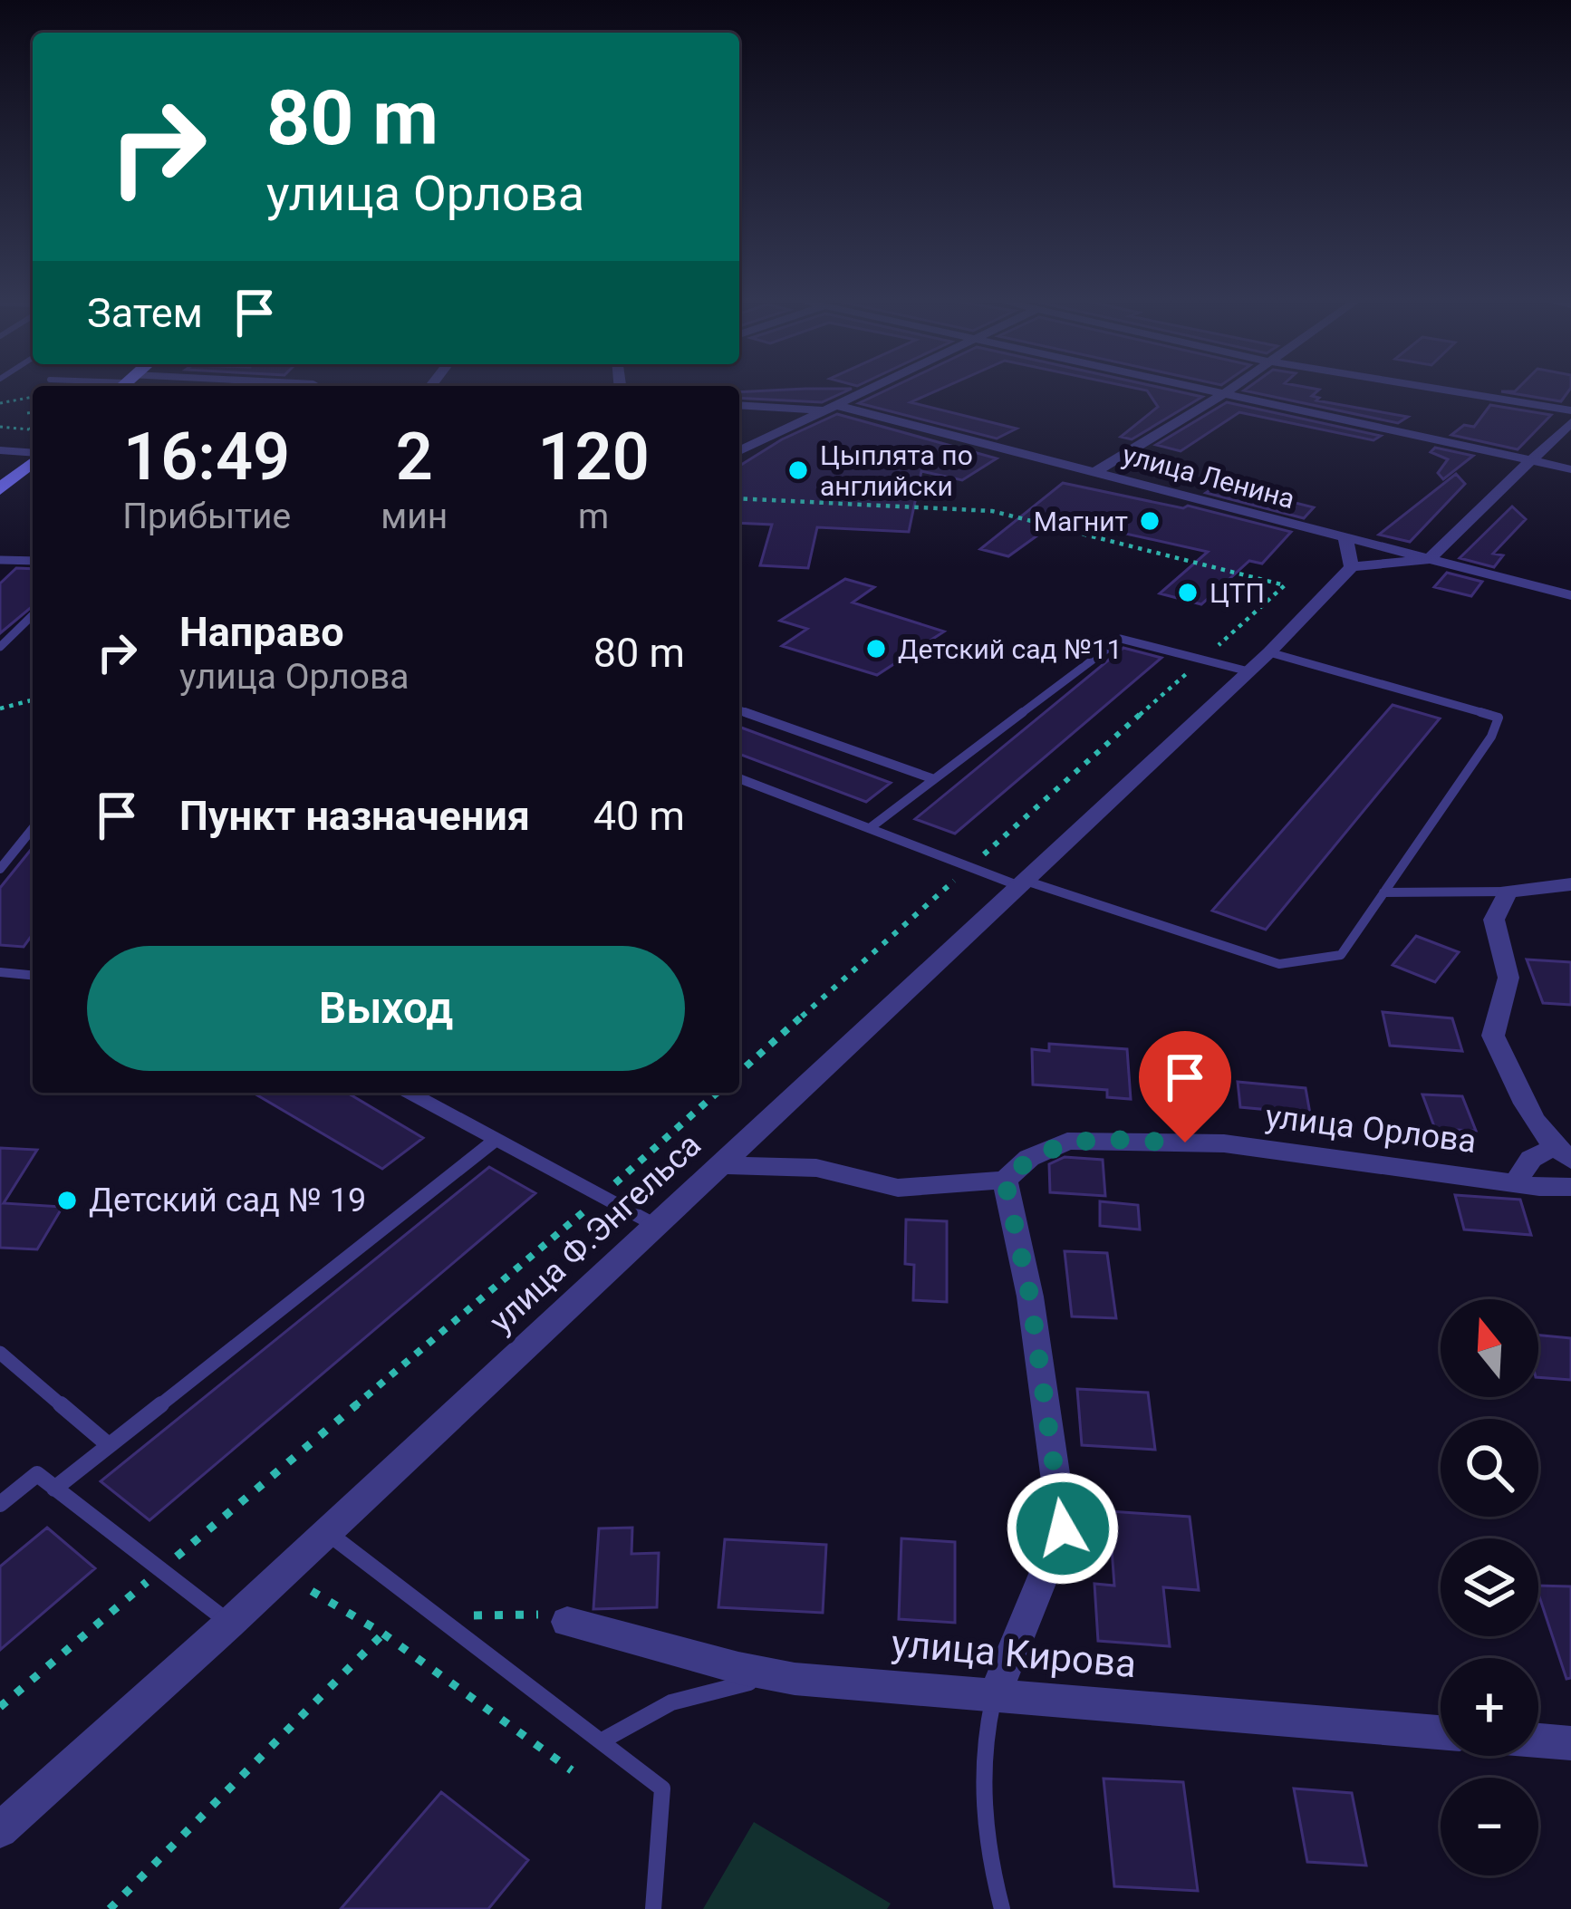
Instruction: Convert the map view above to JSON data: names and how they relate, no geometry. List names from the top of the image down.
{
  "streets": {
    "street": [
      "улица Ленина",
      "улица Орлова",
      "улица Ф.Энгельса",
      "улица Кирова"
    ]
  },
  "places": [
    "Цыплята по английски",
    "Магнит",
    "ЦТП",
    "Детский сад №11",
    "Детский сад № 19"
  ],
  "north": "top",
  "page": {
    "turn": ["80 m", "улица Орлова"],
    "then": "Затем",
    "eta": [
      "16:49",
      "Прибытие",
      "2",
      "мин",
      "120",
      "m"
    ],
    "list": [
      {
        "name": "Направо",
        "note": "улица Орлова",
        "value": "80 m"
      },
      {
        "name": "Пункт назначения",
        "value": "40 m"
      }
    ],
    "buttons": "Выход",
    "map_buttons": ["+", "−"]
  }
}
